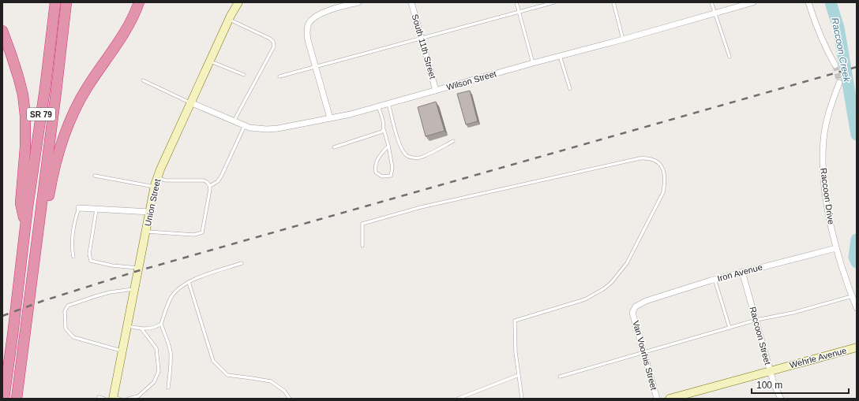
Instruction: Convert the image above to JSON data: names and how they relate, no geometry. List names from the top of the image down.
{
  "streets": {
    "highway": ["SR 79"],
    "street": [
      "South 11th Street",
      "Wilson Street",
      "Raccoon Drive",
      "Union Street",
      "Iron Avenue",
      "Raccoon Street",
      "Van Voorhis Street",
      "Wehrle Avenue"
    ]
  },
  "crossings": [
    ["South 11th Street", "Wilson Street"],
    ["Wilson Street", "Union Street"],
    ["Raccoon Drive", "Iron Avenue"],
    ["Iron Avenue", "Raccoon Street"],
    ["Iron Avenue", "Van Voorhis Street"],
    ["Raccoon Street", "Wehrle Avenue"]
  ],
  "water": ["Raccoon Creek"],
  "scale_bar": "100 m"
}
